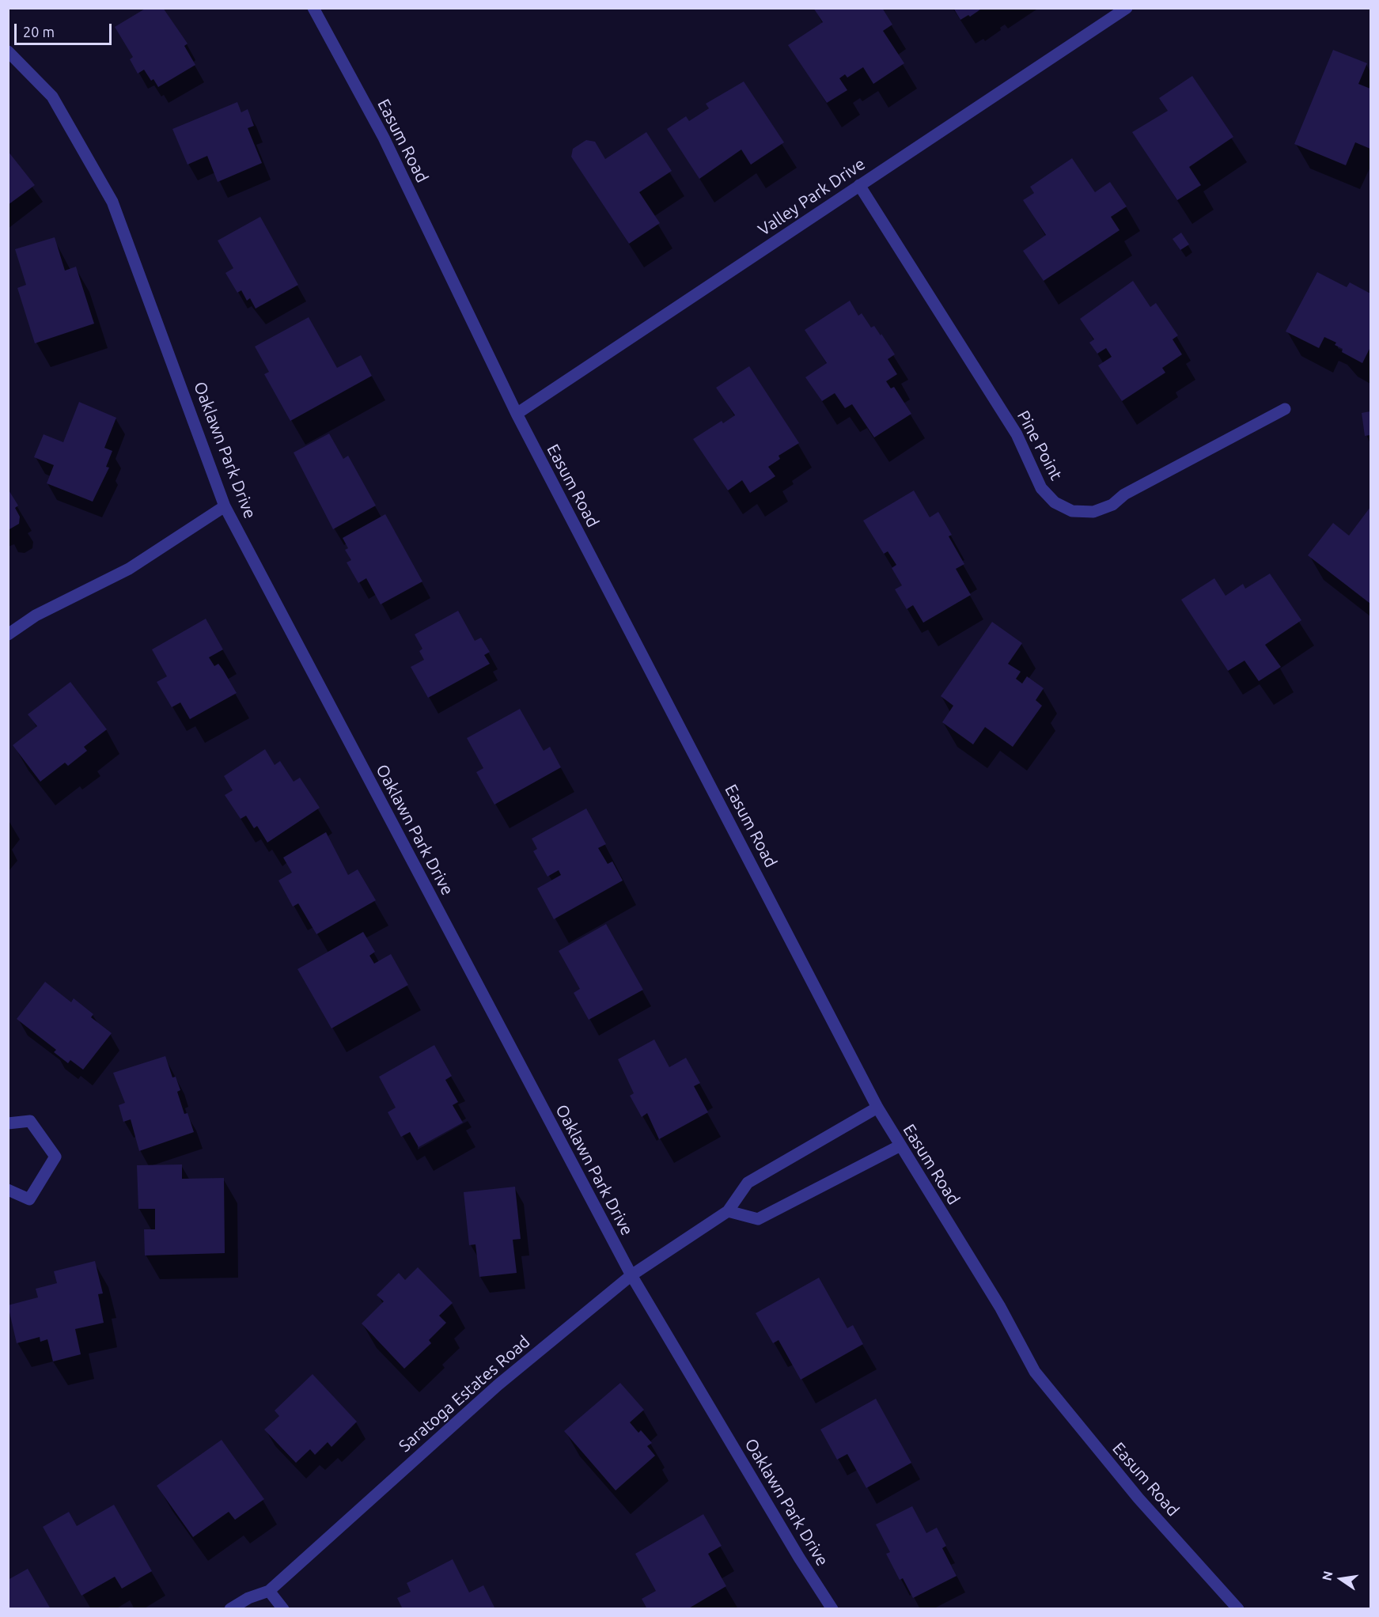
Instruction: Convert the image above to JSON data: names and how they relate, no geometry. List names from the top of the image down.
{
  "streets": {
    "street": [
      "Easum Road",
      "Valley Park Drive",
      "Pine Point",
      "Oaklawn Park Drive",
      "Saratoga Estates Road"
    ]
  },
  "crossings": [
    ["Easum Road", "Valley Park Drive"],
    ["Easum Road", "Saratoga Estates Road"],
    ["Valley Park Drive", "Pine Point"],
    ["Oaklawn Park Drive", "Saratoga Estates Road"]
  ],
  "scale_bar": "20 m",
  "north": "left"
}
